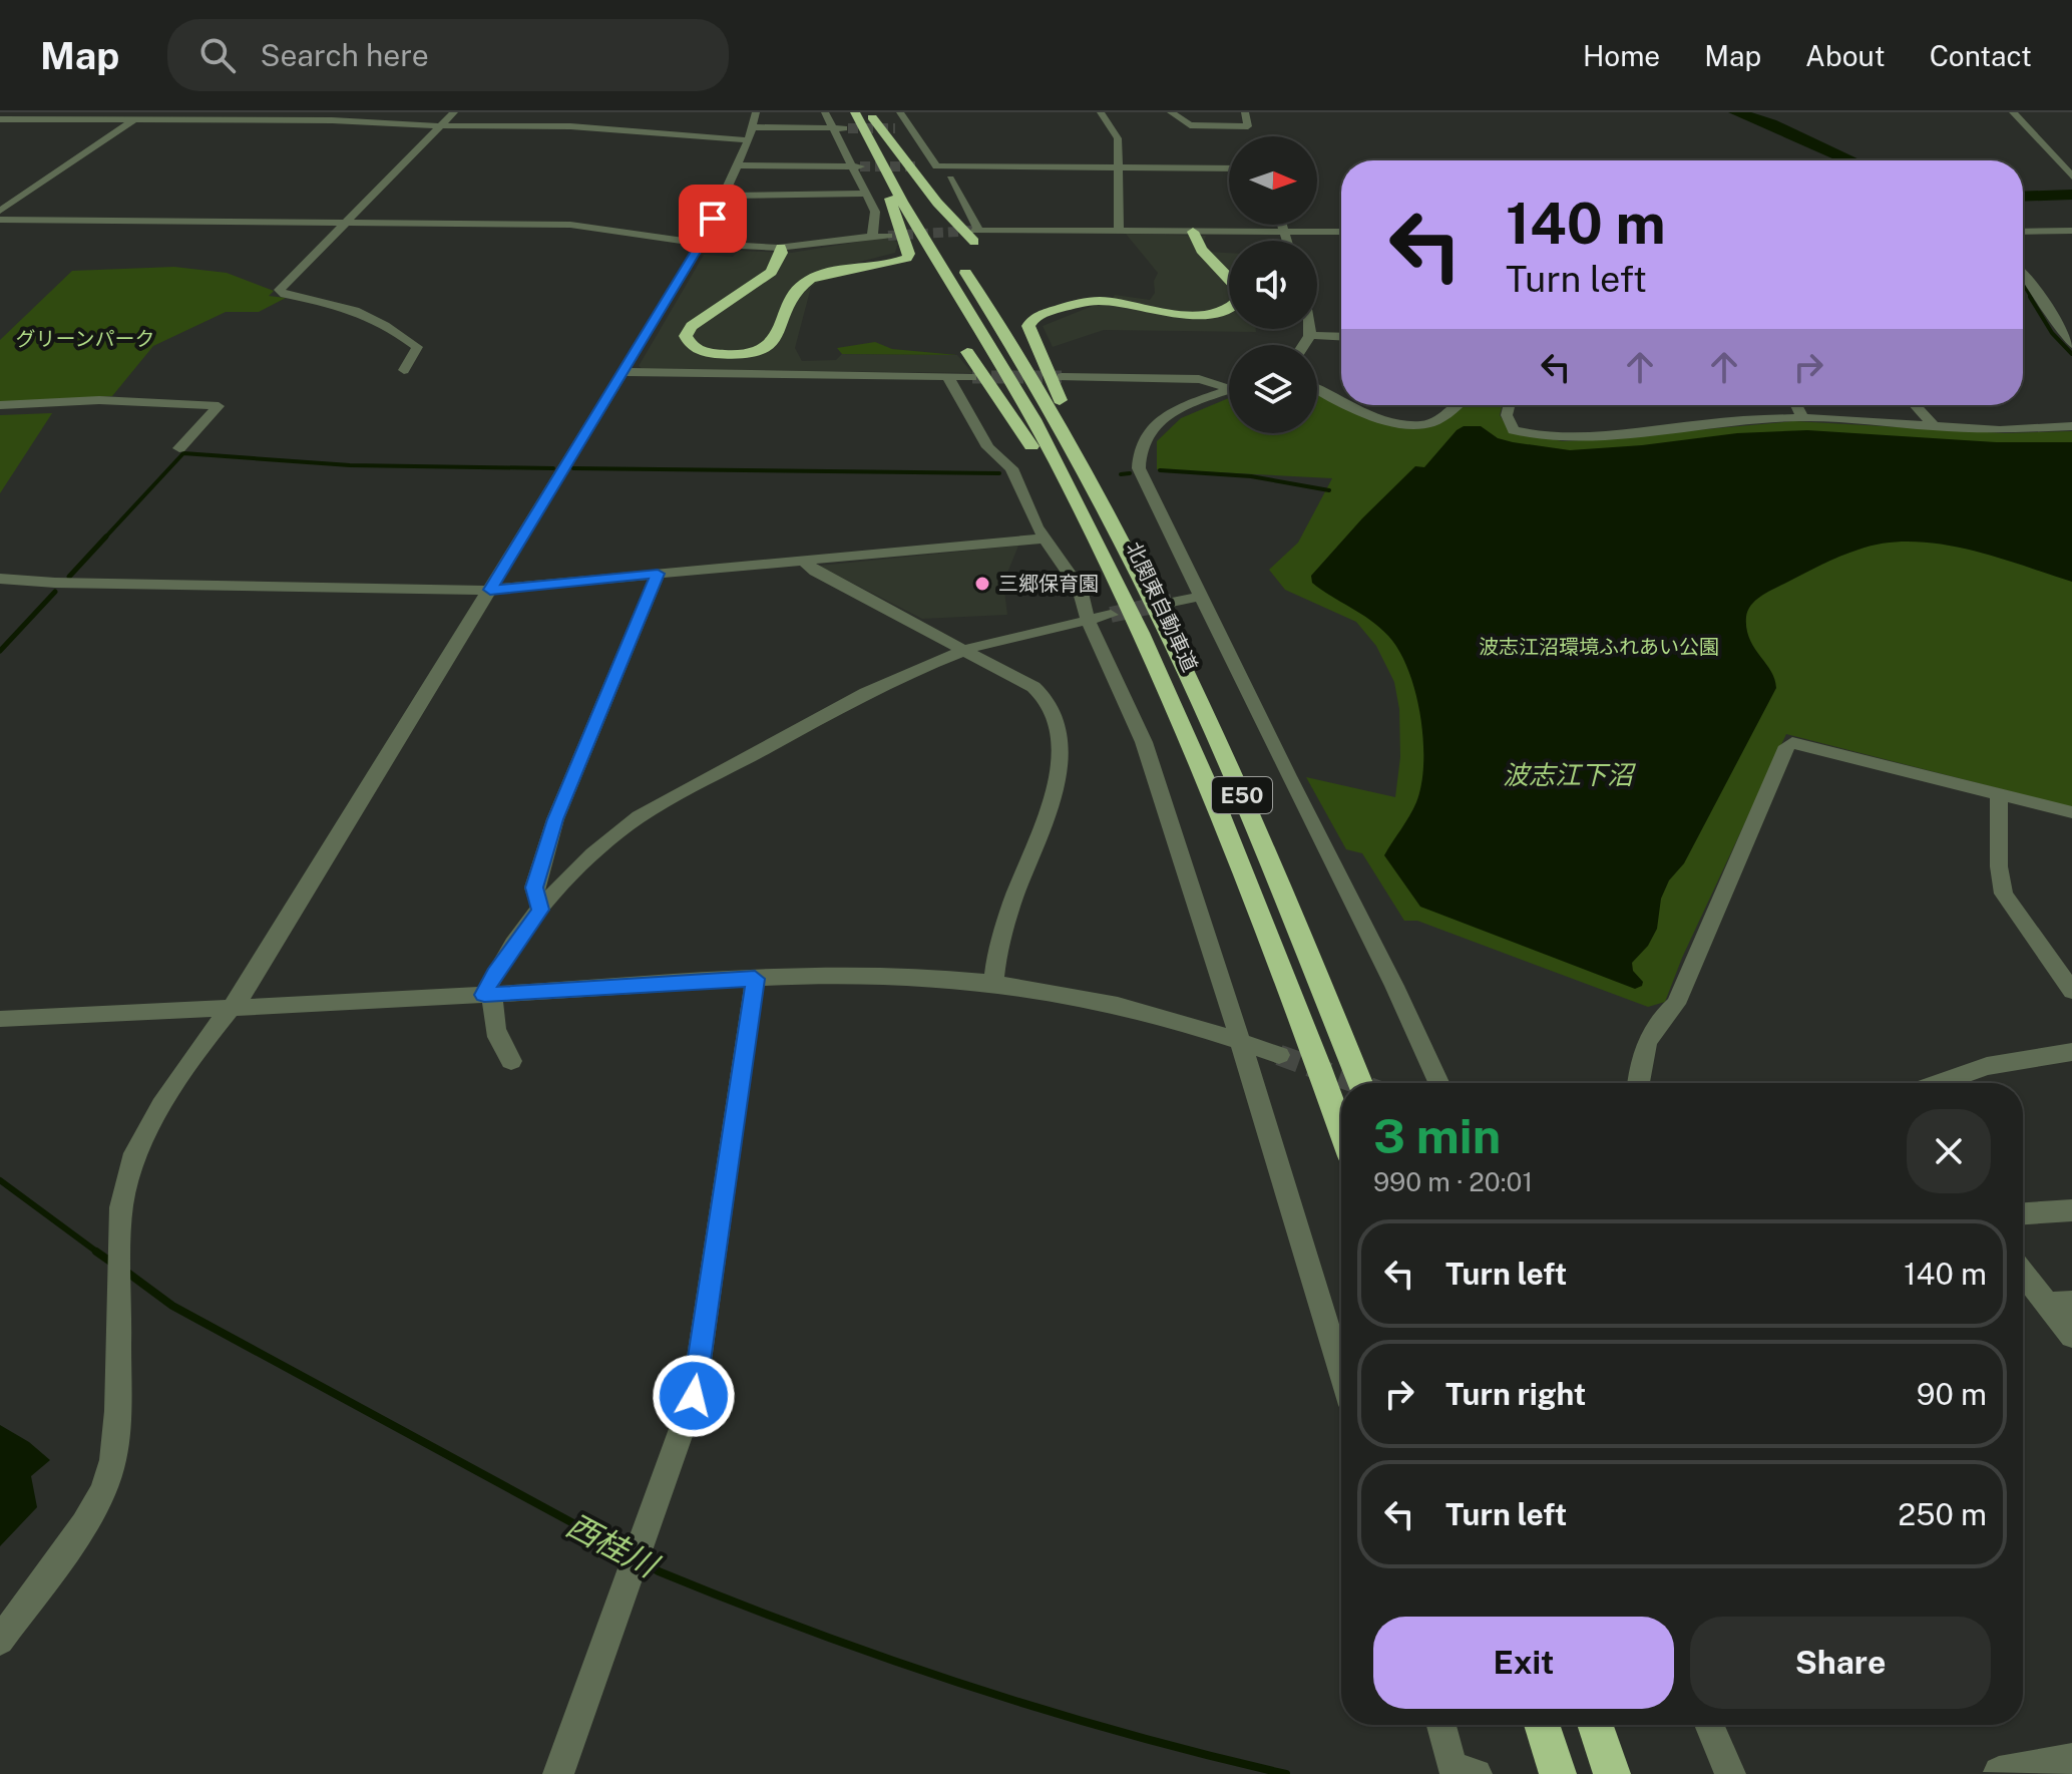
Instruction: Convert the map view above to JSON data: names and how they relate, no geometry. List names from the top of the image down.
{
  "streets": {
    "highway": ["北関東自動車道", "E50"]
  },
  "water": ["波志江下沼", "西桂川"],
  "parks": ["グリーンパーク", "波志江沼環境ふれあい公園"],
  "places": ["三郷保育園"],
  "north": "right",
  "page": {
    "header": "Map",
    "search": "Search here",
    "nav": [
      "Home",
      "Map",
      "About",
      "Contact"
    ],
    "turn": ["140 m", "Turn left"],
    "heading": ["3 min", "990 m · 20:01"],
    "list": [
      {
        "name": "Turn left",
        "value": "140 m"
      },
      {
        "name": "Turn right",
        "value": "90 m"
      },
      {
        "name": "Turn left",
        "value": "250 m"
      }
    ],
    "buttons": ["Exit", "Share"]
  }
}
